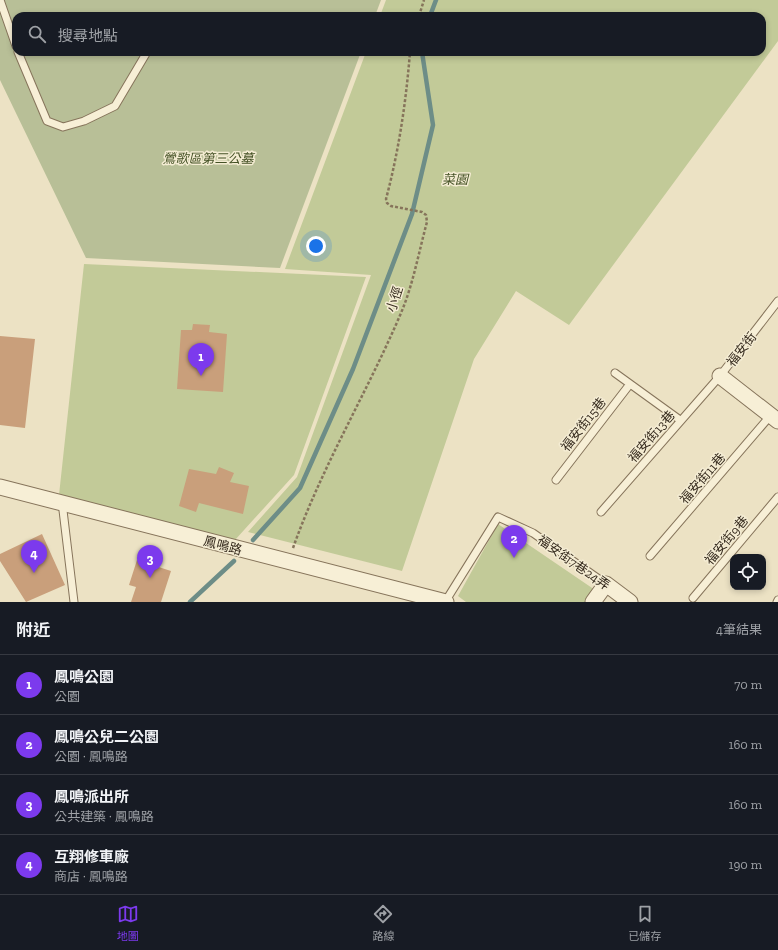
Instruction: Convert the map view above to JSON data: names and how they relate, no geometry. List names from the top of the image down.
{
  "streets": {
    "street": ["福安街", "鳳鳴路", "福安街7巷24弄"],
    "lane": [
      "福安街15巷",
      "福安街13巷",
      "福安街11巷",
      "福安街9巷"
    ],
    "path": ["小徑"]
  },
  "crossings": [
    ["小徑", "鳳鳴路"],
    ["福安街", "福安街13巷"],
    ["福安街", "福安街11巷"],
    ["鳳鳴路", "福安街7巷24弄"]
  ],
  "parks": ["鶯歌區第三公墓", "菜園"],
  "page": {
    "search": "搜尋地點",
    "pins": [
      "1",
      "2",
      "4",
      "3"
    ],
    "heading": ["附近", "4筆結果"],
    "list": [
      {
        "mark": "1",
        "name": "鳳鳴公園",
        "note": "公園",
        "value": "70 m"
      },
      {
        "mark": "2",
        "name": "鳳鳴公兒二公園",
        "note": "公園 · 鳳鳴路",
        "value": "160 m"
      },
      {
        "mark": "3",
        "name": "鳳鳴派出所",
        "note": "公共建築 · 鳳鳴路",
        "value": "160 m"
      },
      {
        "mark": "4",
        "name": "互翔修車廠",
        "note": "商店 · 鳳鳴路",
        "value": "190 m"
      }
    ],
    "nav": ["地圖", "路線", "已儲存"]
  }
}
